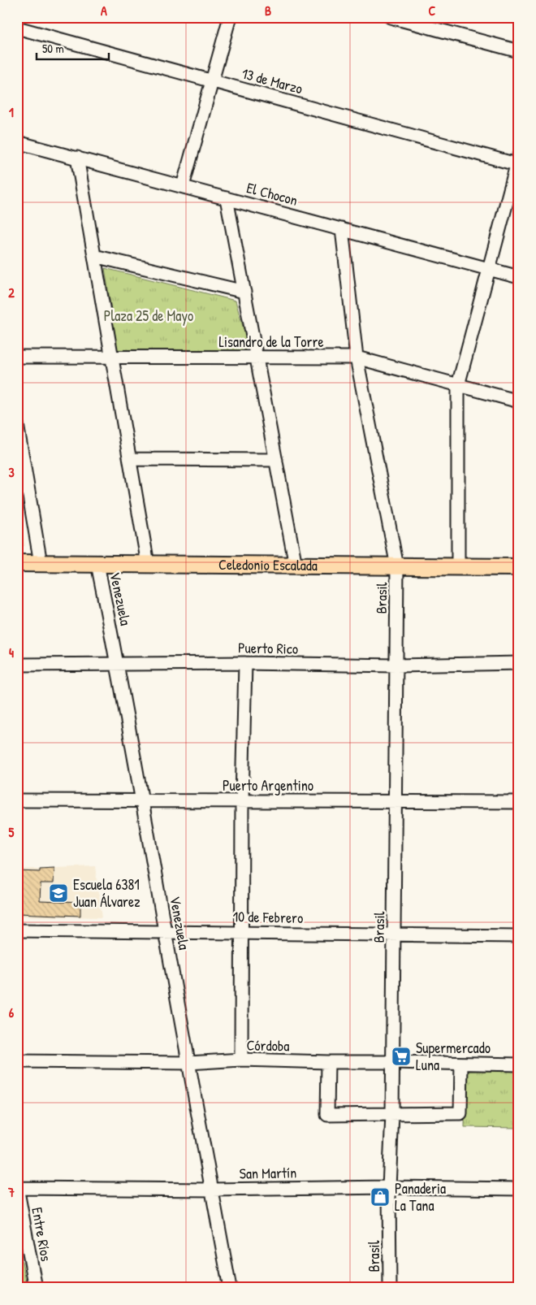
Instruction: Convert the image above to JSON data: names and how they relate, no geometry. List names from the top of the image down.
{
  "streets": {
    "main road": ["Celedonio Escalada"],
    "street": [
      "13 de Marzo",
      "El Chocon",
      "Lisandro de la Torre",
      "Brasil",
      "Venezuela",
      "Puerto Rico",
      "Puerto Argentino",
      "10 de Febrero",
      "Córdoba",
      "San Martín",
      "Entre Ríos"
    ]
  },
  "crossings": [
    ["El Chocon", "Brasil"],
    ["Lisandro de la Torre", "Brasil"],
    ["Celedonio Escalada", "Brasil"],
    ["Celedonio Escalada", "Venezuela"],
    ["Brasil", "Puerto Rico"],
    ["Brasil", "Puerto Argentino"],
    ["Brasil", "10 de Febrero"],
    ["Brasil", "Córdoba"],
    ["Brasil", "San Martín"],
    ["Venezuela", "Puerto Rico"],
    ["Venezuela", "Puerto Argentino"],
    ["Venezuela", "10 de Febrero"],
    ["Venezuela", "Córdoba"],
    ["Venezuela", "San Martín"],
    ["San Martín", "Entre Ríos"]
  ],
  "parks": ["Plaza 25 de Mayo"],
  "places": {
    "school or university": ["Escuela 6381 Juan Álvarez"],
    "supermarket": ["Supermercado Luna"],
    "shop": ["Panaderia La Tana"]
  },
  "scale_bar": "50 m",
  "grid": {
    "columns": ["A", "B", "C"],
    "rows": [
      "1",
      "2",
      "3",
      "4",
      "5",
      "6",
      "7"
    ]
  }
}
